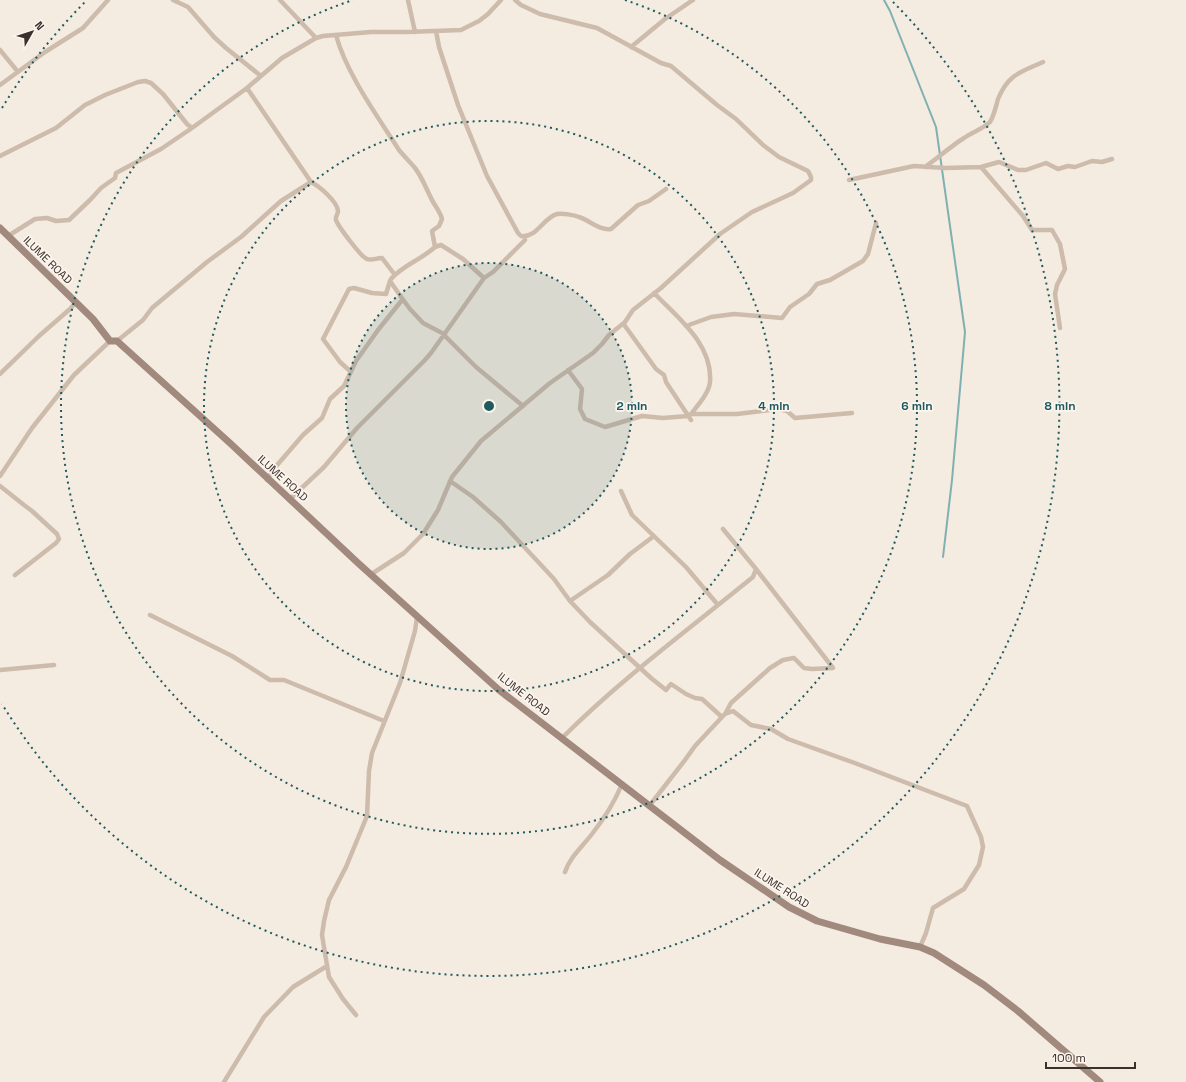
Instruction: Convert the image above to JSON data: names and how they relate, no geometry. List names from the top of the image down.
{
  "streets": {
    "street": ["ILUME ROAD"]
  },
  "scale_bar": "100 m",
  "north": "top right",
  "rings": [
    "2 min",
    "4 min",
    "6 min",
    "8 min"
  ]
}
